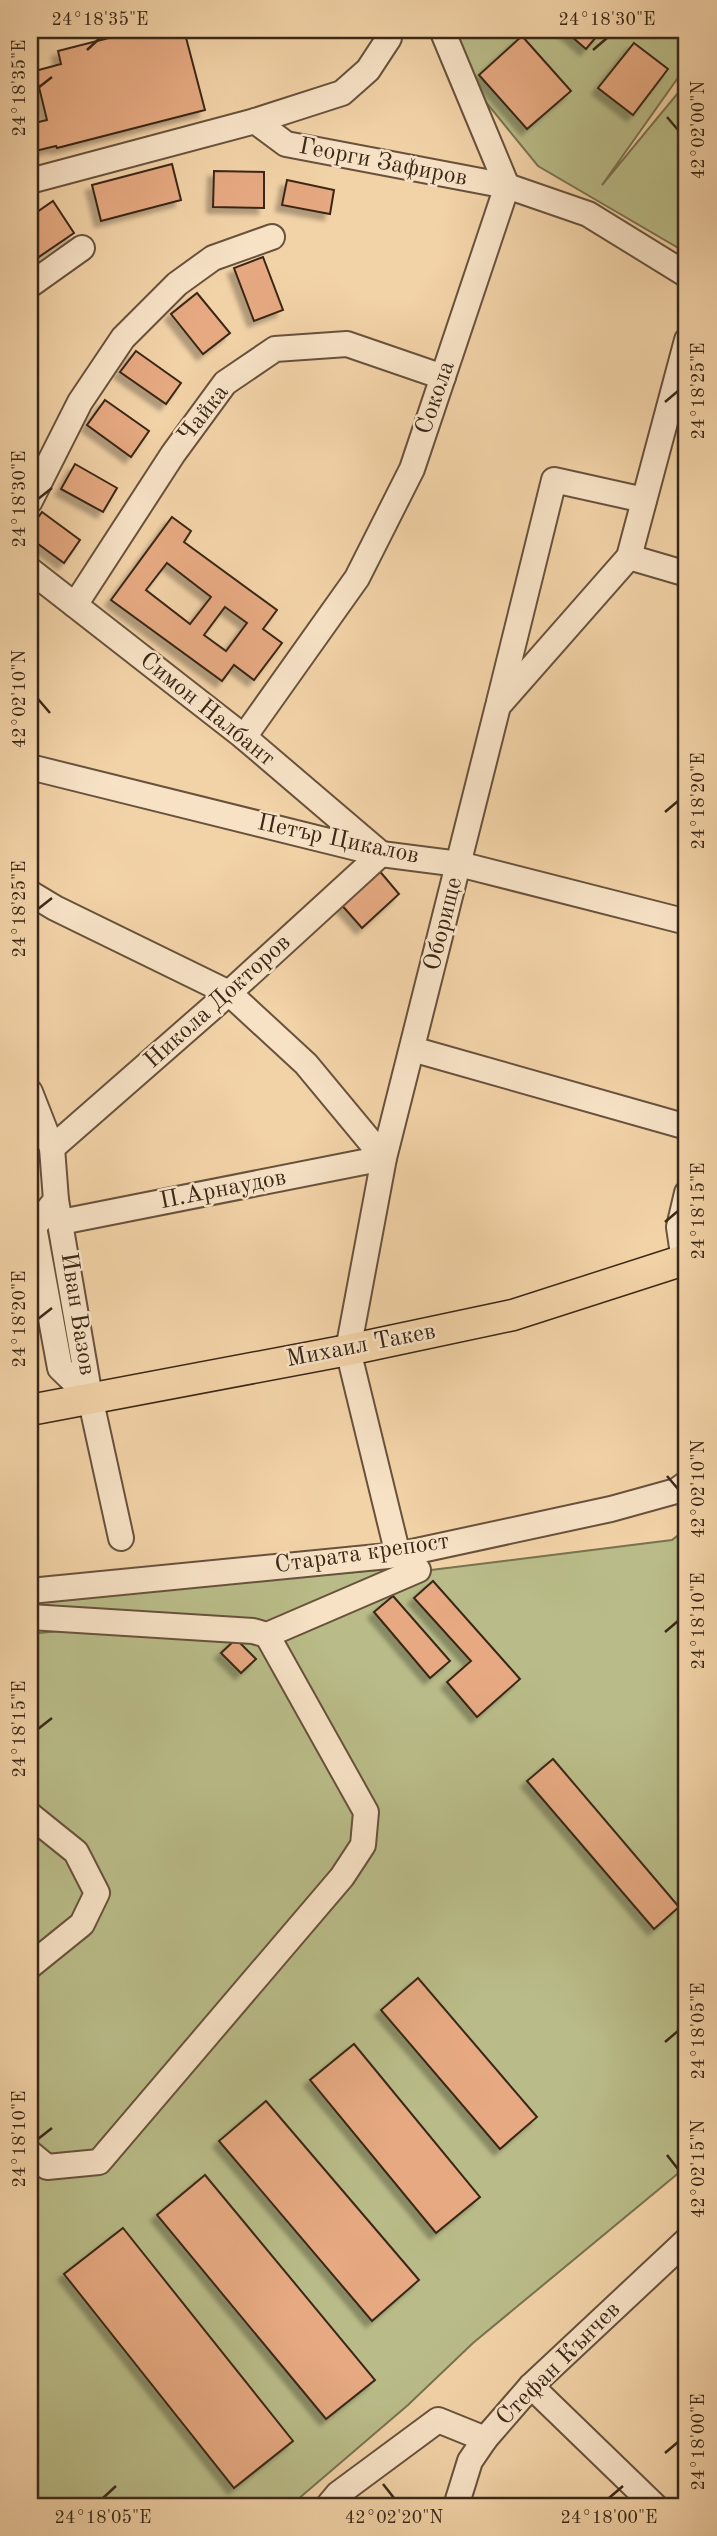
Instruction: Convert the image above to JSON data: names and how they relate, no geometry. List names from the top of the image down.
{
  "streets": {
    "main road": ["Михаил Такев"],
    "street": [
      "Георги Зафиров",
      "Сокола",
      "Чайка",
      "Симон Налбант",
      "Петър Цикалов",
      "Оборище",
      "Никола Докторов",
      "П.Арнаудов",
      "Иван Вазов",
      "Старата крепост",
      "Стефан Кънчев"
    ]
  },
  "crossings": [
    ["Георги Зафиров", "Сокола"],
    ["Сокола", "Чайка"],
    ["Сокола", "Симон Налбант"],
    ["Чайка", "Симон Налбант"],
    ["Симон Налбант", "Петър Цикалов"],
    ["Симон Налбант", "Никола Докторов"],
    ["Петър Цикалов", "Оборище"],
    ["Петър Цикалов", "Никола Докторов"],
    ["Оборище", "П.Арнаудов"],
    ["Оборище", "Михаил Такев"],
    ["Оборище", "Старата крепост"],
    ["Никола Докторов", "Иван Вазов"],
    ["П.Арнаудов", "Иван Вазов"],
    ["Иван Вазов", "Михаил Такев"]
  ],
  "coordinates": [
    "24°18'35\"E",
    "24°18'30\"E",
    "42°02'00\"N",
    "24°18'25\"E",
    "42°02'10\"N",
    "24°18'20\"E",
    "24°18'15\"E",
    "24°18'10\"E",
    "24°18'05\"E",
    "42°02'15\"N",
    "24°18'00\"E",
    "42°02'20\"N"
  ]
}
